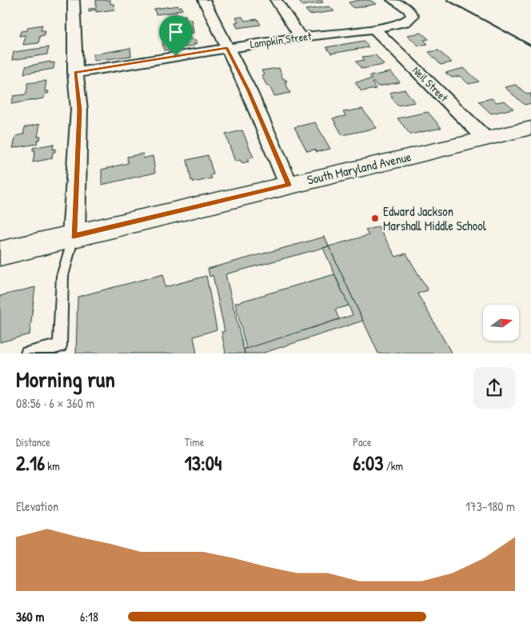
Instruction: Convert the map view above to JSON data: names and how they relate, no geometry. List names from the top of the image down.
{
  "streets": {
    "street": ["Lampkin Street", "Neil Street", "South Maryland Avenue"]
  },
  "crossings": [
    ["Lampkin Street", "Neil Street"],
    ["Neil Street", "South Maryland Avenue"]
  ],
  "places": ["Edward Jackson Marshall Middle School"],
  "north": "right",
  "page": {
    "heading": ["Morning run", "08:56 · 6 × 360 m"],
    "stats": [
      ["Distance", "2.16 km"],
      ["Time", "13:04"],
      ["Pace", "6:03 /km"]
    ],
    "chart": ["Elevation", "173–180 m"],
    "list": [
      {
        "name": "360 m",
        "note": "6:18"
      }
    ]
  }
}
